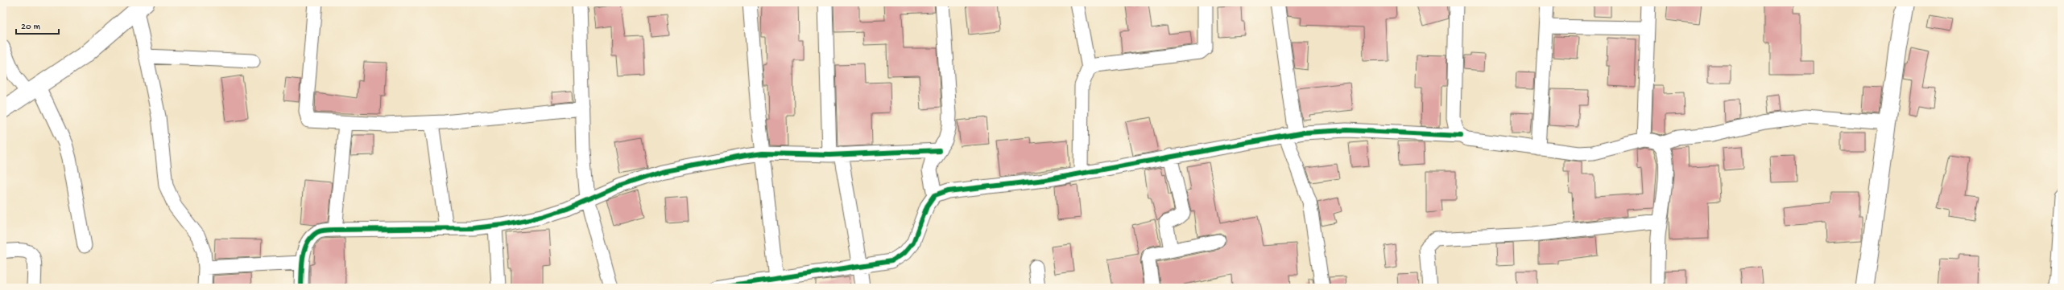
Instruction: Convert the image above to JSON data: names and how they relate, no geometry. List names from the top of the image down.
{
  "scale_bar": "20 m"
}
